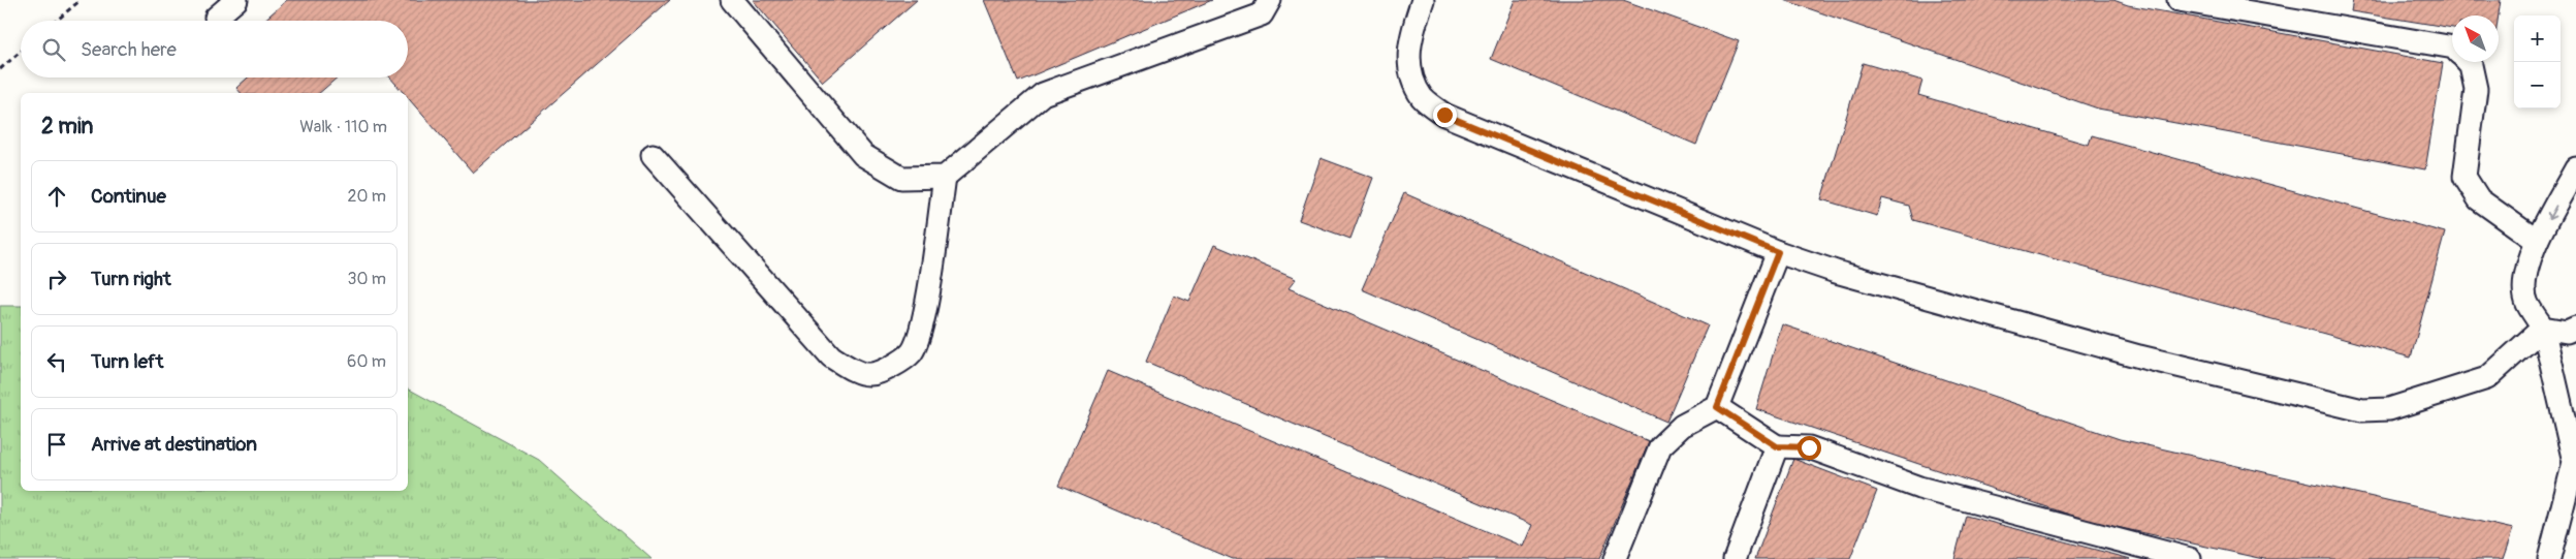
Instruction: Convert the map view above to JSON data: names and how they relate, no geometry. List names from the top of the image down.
{
  "north": "top left",
  "page": {
    "map_buttons": ["+", "−"],
    "search": "Search here",
    "heading": ["2 min", "Walk · 110 m"],
    "list": [
      ["Continue", "20 m"],
      ["Turn right", "30 m"],
      ["Turn left", "60 m"],
      "Arrive at destination"
    ]
  }
}
